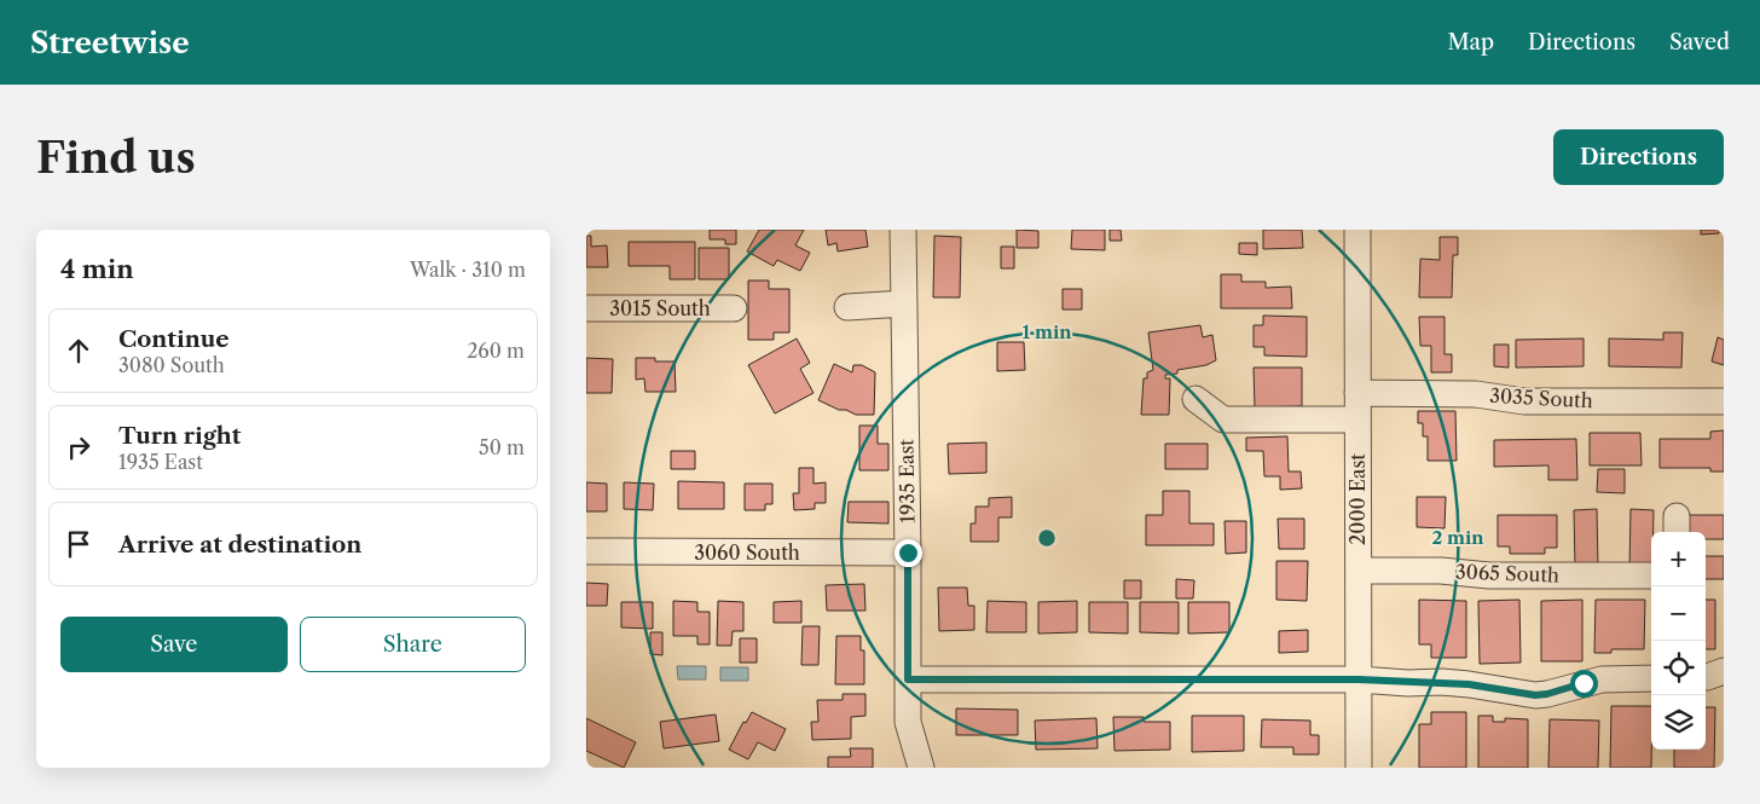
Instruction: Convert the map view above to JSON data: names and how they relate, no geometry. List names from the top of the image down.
{
  "streets": {
    "street": [
      "3015 South",
      "3035 South",
      "1935 East",
      "2000 East",
      "3060 South",
      "3065 South"
    ]
  },
  "crossings": [
    ["3035 South", "2000 East"],
    ["1935 East", "3060 South"],
    ["2000 East", "3065 South"]
  ],
  "page": {
    "header": "Streetwise",
    "nav": ["Map", "Directions", "Saved"],
    "buttons": [
      "Directions",
      ["Save", "Share"]
    ],
    "title": "Find us",
    "heading": ["4 min", "Walk · 310 m"],
    "list": [
      ["Continue", "3080 South", "260 m"],
      ["Turn right", "1935 East", "50 m"],
      "Arrive at destination"
    ],
    "map_buttons": ["+", "−"]
  },
  "rings": ["1 min", "2 min"]
}
